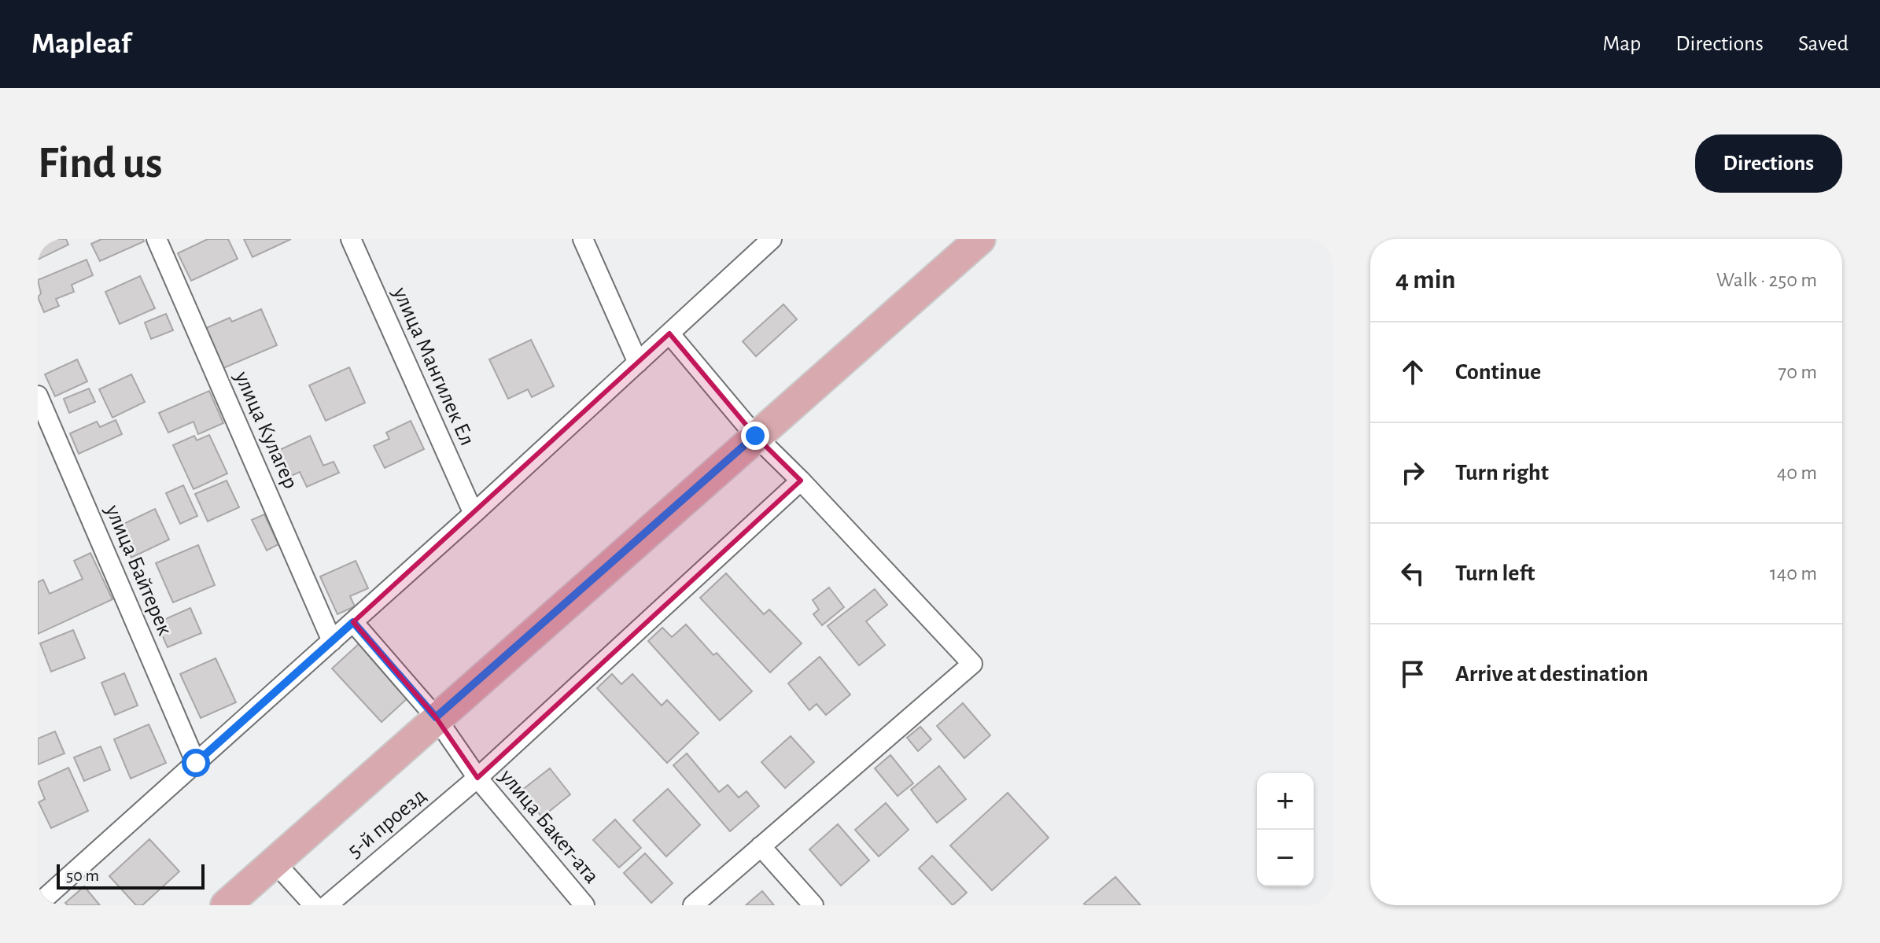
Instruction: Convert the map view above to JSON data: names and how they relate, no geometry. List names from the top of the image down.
{
  "streets": {
    "street": [
      "улица Мангилек Ел",
      "улица Кулагер",
      "улица Байтерек",
      "5-й проезд",
      "улица Бакет-ата"
    ]
  },
  "crossings": [
    ["5-й проезд", "улица Бакет-ата"]
  ],
  "scale_bar": "50 m",
  "page": {
    "header": "Mapleaf",
    "nav": ["Map", "Directions", "Saved"],
    "buttons": "Directions",
    "title": "Find us",
    "heading": ["4 min", "Walk · 250 m"],
    "list": [
      ["Continue", "70 m"],
      ["Turn right", "40 m"],
      ["Turn left", "140 m"],
      "Arrive at destination"
    ],
    "map_buttons": ["+", "−"],
    "scale": "50 m"
  }
}
